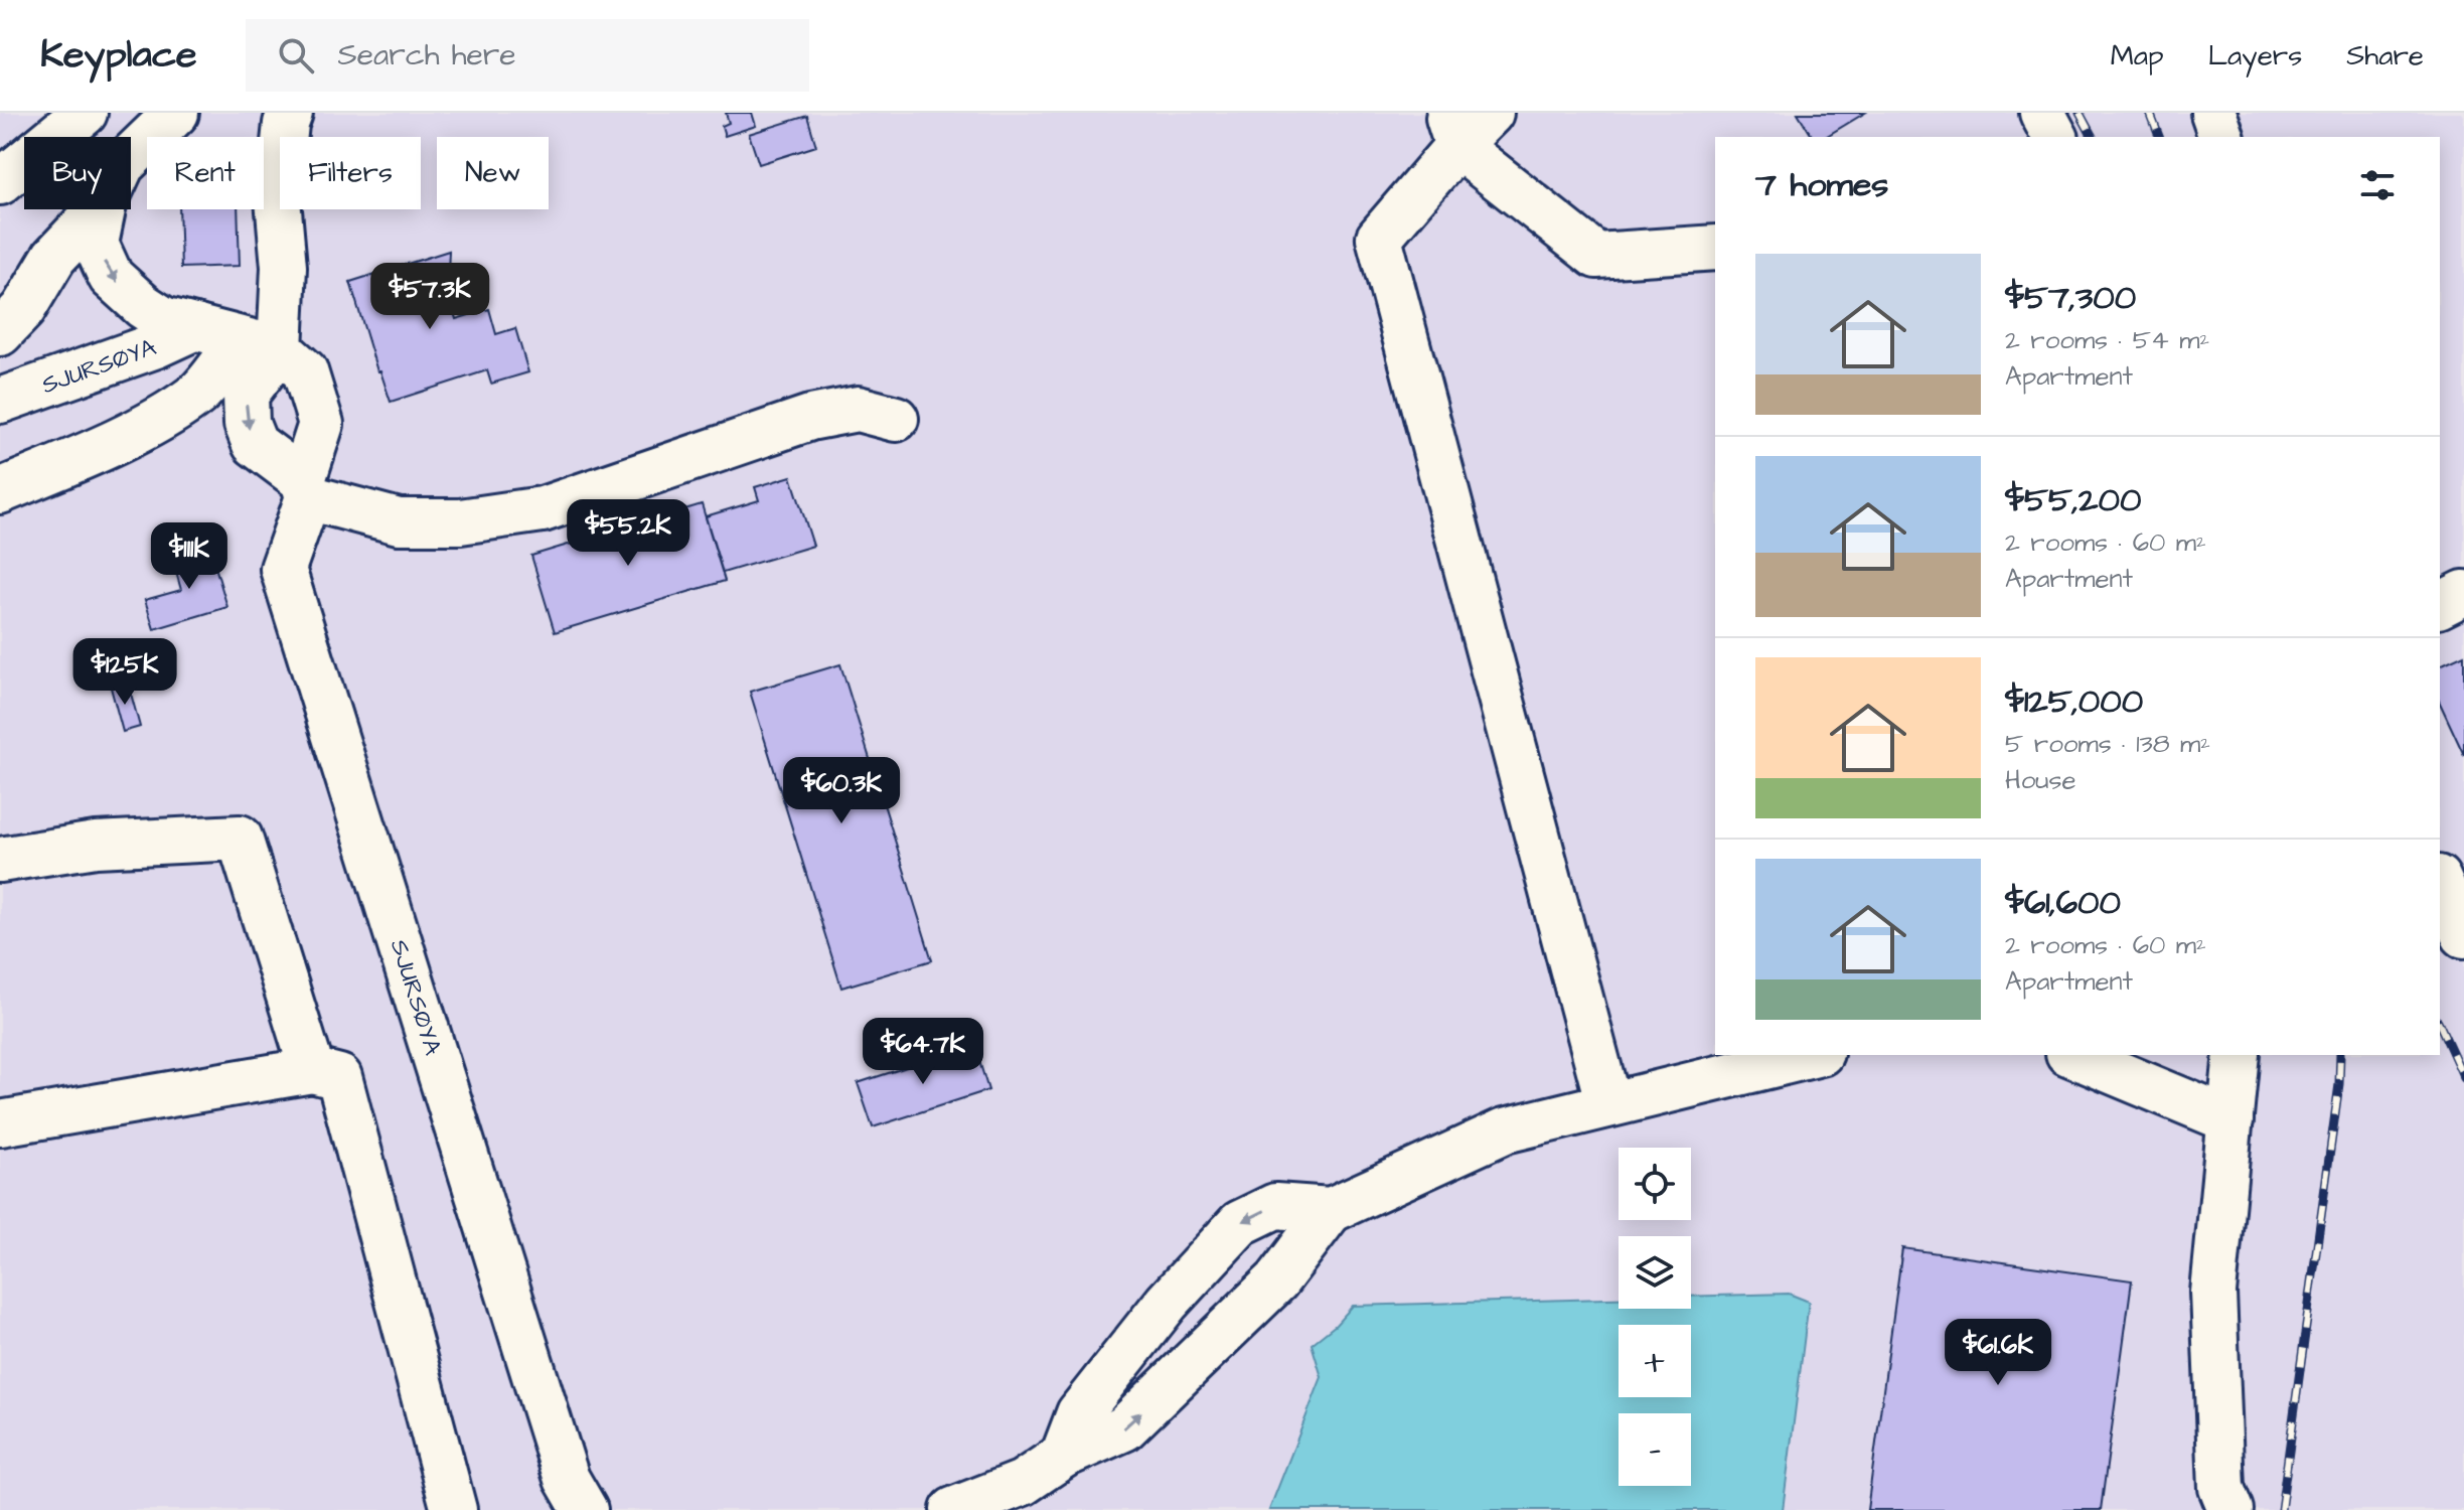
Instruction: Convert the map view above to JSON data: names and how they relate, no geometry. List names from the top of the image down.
{
  "streets": {
    "lane": ["SJURSØYA"]
  },
  "page": {
    "header": "Keyplace",
    "search": "Search here",
    "nav": ["Map", "Layers", "Share"],
    "chip": [
      "Buy",
      "Rent",
      "Filters",
      "New"
    ],
    "heading": "7 homes",
    "list": [
      {
        "name": "$57,300",
        "note": "2 rooms · 54 m² · Apartment"
      },
      {
        "name": "$55,200",
        "note": "2 rooms · 60 m² · Apartment"
      },
      {
        "name": "$125,000",
        "note": "5 rooms · 138 m² · House"
      },
      {
        "name": "$61,600",
        "note": "2 rooms · 60 m² · Apartment"
      }
    ],
    "price": [
      "$57.3K",
      "$55.2K",
      "$111K",
      "$125K",
      "$60.3K",
      "$64.7K",
      "$61.6K"
    ],
    "map_buttons": ["+", "−"]
  }
}
